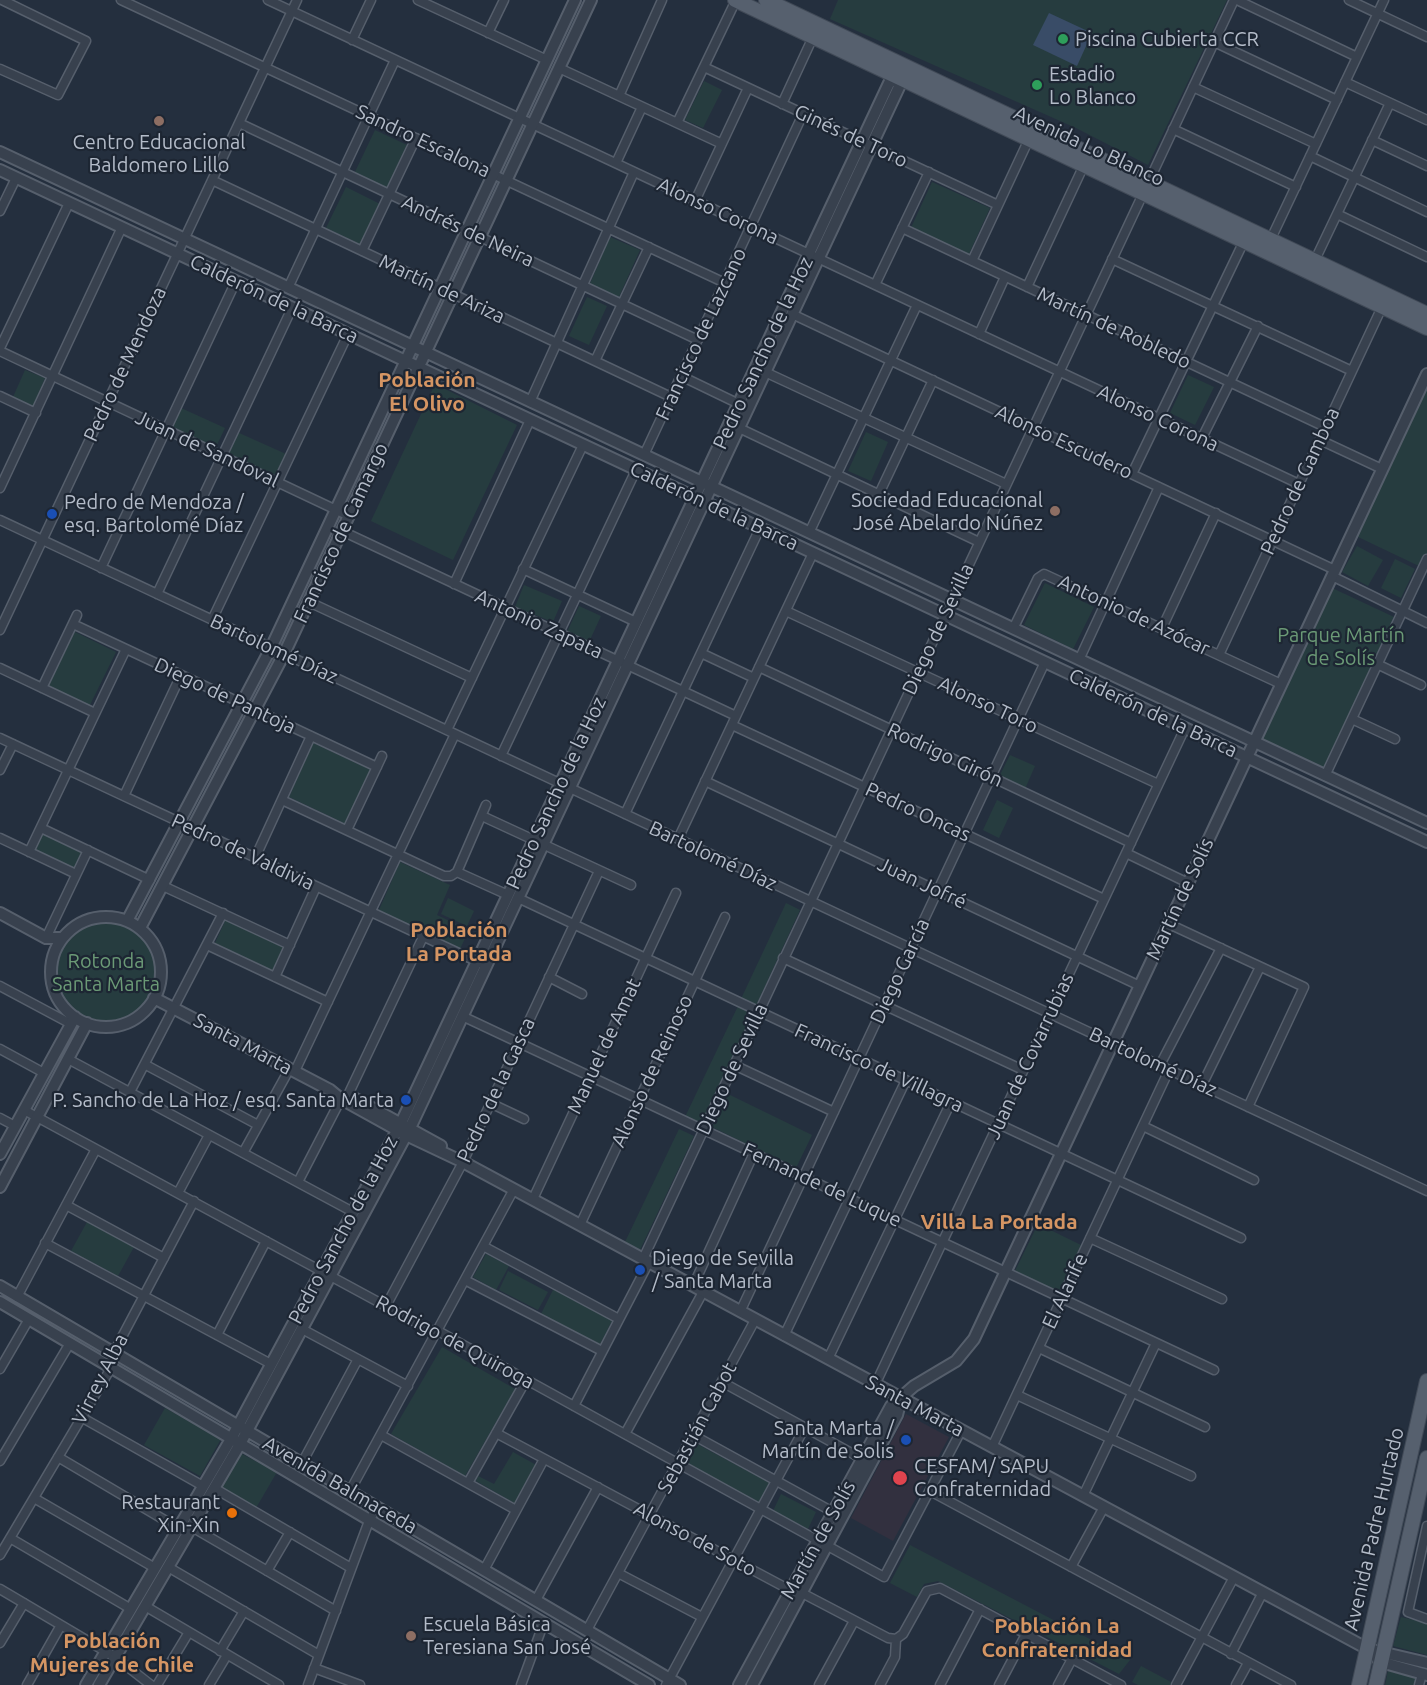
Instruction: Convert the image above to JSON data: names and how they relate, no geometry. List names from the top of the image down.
{
  "streets": {
    "main road": ["Avenida Lo Blanco", "Avenida Padre Hurtado"],
    "street": [
      "Ginés de Toro",
      "Sandro Escalona",
      "Alonso Corona",
      "Andrés de Neira",
      "Martín de Ariza",
      "Calderón de la Barca",
      "Martín de Robledo",
      "Francisco de Lazcano",
      "Pedro Sancho de la Hoz",
      "Pedro de Mendoza",
      "Alonso Escudero",
      "Juan de Sandoval",
      "Pedro de Gamboa",
      "Francisco de Camargo",
      "Antonio de Azócar",
      "Antonio Zapata",
      "Diego de Sevilla",
      "Bartolomé Díaz",
      "Diego de Pantoja",
      "Alonso Toro",
      "Rodrigo Girón",
      "Pedro Oncas",
      "Pedro de Valdivia",
      "Juan Jofré",
      "Martín de Solís",
      "Diego García",
      "Santa Marta",
      "Manuel de Amat",
      "Juan de Covarrubias",
      "Francisco de Villagra",
      "Alonso de Reinoso",
      "Pedro de la Gasca",
      "Fernande de Luque",
      "El Alarife",
      "Rodrigo de Quiroga",
      "Virrey Alba",
      "Sebastián Cabot",
      "Avenida Balmaceda",
      "Alonso de Soto"
    ]
  },
  "crossings": [
    ["Ginés de Toro", "Francisco de Lazcano"],
    ["Ginés de Toro", "Pedro Sancho de la Hoz"],
    ["Sandro Escalona", "Francisco de Lazcano"],
    ["Sandro Escalona", "Pedro de Mendoza"],
    ["Sandro Escalona", "Francisco de Camargo"],
    ["Avenida Lo Blanco", "Pedro Sancho de la Hoz"],
    ["Avenida Lo Blanco", "Pedro de Gamboa"],
    ["Avenida Lo Blanco", "Diego de Sevilla"],
    ["Alonso Corona", "Francisco de Lazcano"],
    ["Alonso Corona", "Pedro Sancho de la Hoz"],
    ["Alonso Corona", "Pedro de Mendoza"],
    ["Alonso Corona", "Pedro de Gamboa"],
    ["Alonso Corona", "Francisco de Camargo"],
    ["Alonso Corona", "Diego de Sevilla"],
    ["Andrés de Neira", "Francisco de Lazcano"],
    ["Andrés de Neira", "Pedro de Mendoza"],
    ["Andrés de Neira", "Francisco de Camargo"],
    ["Martín de Ariza", "Francisco de Lazcano"],
    ["Martín de Ariza", "Pedro de Mendoza"],
    ["Martín de Ariza", "Francisco de Camargo"],
    ["Calderón de la Barca", "Francisco de Lazcano"],
    ["Calderón de la Barca", "Pedro Sancho de la Hoz"],
    ["Calderón de la Barca", "Pedro de Mendoza"],
    ["Calderón de la Barca", "Francisco de Camargo"],
    ["Calderón de la Barca", "Antonio de Azócar"],
    ["Calderón de la Barca", "Diego de Sevilla"],
    ["Calderón de la Barca", "Martín de Solís"],
    ["Calderón de la Barca", "Diego García"],
    ["Calderón de la Barca", "Juan de Covarrubias"],
    ["Martín de Robledo", "Pedro de Gamboa"],
    ["Martín de Robledo", "Diego de Sevilla"],
    ["Pedro Sancho de la Hoz", "Alonso Escudero"],
    ["Pedro Sancho de la Hoz", "Antonio Zapata"],
    ["Pedro Sancho de la Hoz", "Bartolomé Díaz"],
    ["Pedro Sancho de la Hoz", "Pedro de Valdivia"],
    ["Pedro Sancho de la Hoz", "Santa Marta"],
    ["Pedro Sancho de la Hoz", "Francisco de Villagra"],
    ["Pedro Sancho de la Hoz", "Fernande de Luque"],
    ["Pedro Sancho de la Hoz", "Rodrigo de Quiroga"],
    ["Pedro Sancho de la Hoz", "Avenida Balmaceda"],
    ["Pedro de Mendoza", "Juan de Sandoval"],
    ["Pedro de Mendoza", "Bartolomé Díaz"],
    ["Alonso Escudero", "Pedro de Gamboa"],
    ["Alonso Escudero", "Diego de Sevilla"],
    ["Alonso Escudero", "Martín de Solís"],
    ["Juan de Sandoval", "Francisco de Camargo"],
    ["Pedro de Gamboa", "Antonio de Azócar"],
    ["Francisco de Camargo", "Antonio Zapata"],
    ["Francisco de Camargo", "Bartolomé Díaz"],
    ["Francisco de Camargo", "Diego de Pantoja"],
    ["Francisco de Camargo", "Pedro de Valdivia"],
    ["Francisco de Camargo", "Santa Marta"],
    ["Antonio de Azócar", "Martín de Solís"],
    ["Antonio Zapata", "Pedro Oncas"],
    ["Diego de Sevilla", "Bartolomé Díaz"],
    ["Diego de Sevilla", "Alonso Toro"],
    ["Diego de Sevilla", "Rodrigo Girón"],
    ["Diego de Sevilla", "Pedro Oncas"],
    ["Diego de Sevilla", "Juan Jofré"],
    ["Diego de Sevilla", "Santa Marta"],
    ["Diego de Sevilla", "Francisco de Villagra"],
    ["Diego de Sevilla", "Fernande de Luque"],
    ["Diego de Sevilla", "Rodrigo de Quiroga"],
    ["Bartolomé Díaz", "Martín de Solís"],
    ["Bartolomé Díaz", "Diego García"],
    ["Bartolomé Díaz", "Juan de Covarrubias"],
    ["Bartolomé Díaz", "El Alarife"],
    ["Alonso Toro", "Diego García"],
    ["Alonso Toro", "Juan de Covarrubias"],
    ["Rodrigo Girón", "Diego García"],
    ["Rodrigo Girón", "Juan de Covarrubias"],
    ["Pedro Oncas", "Diego García"],
    ["Pedro Oncas", "Juan de Covarrubias"],
    ["Juan Jofré", "Martín de Solís"],
    ["Juan Jofré", "Diego García"],
    ["Juan Jofré", "Juan de Covarrubias"],
    ["Martín de Solís", "Santa Marta"],
    ["Martín de Solís", "Francisco de Villagra"],
    ["Martín de Solís", "Fernande de Luque"],
    ["Martín de Solís", "Rodrigo de Quiroga"],
    ["Martín de Solís", "Alonso de Soto"],
    ["Diego García", "Santa Marta"],
    ["Diego García", "Francisco de Villagra"],
    ["Diego García", "Fernande de Luque"],
    ["Santa Marta", "Manuel de Amat"],
    ["Santa Marta", "Juan de Covarrubias"],
    ["Santa Marta", "Alonso de Reinoso"],
    ["Santa Marta", "Pedro de la Gasca"],
    ["Santa Marta", "El Alarife"],
    ["Santa Marta", "Sebastián Cabot"],
    ["Santa Marta", "Avenida Padre Hurtado"],
    ["Manuel de Amat", "Francisco de Villagra"],
    ["Manuel de Amat", "Fernande de Luque"],
    ["Juan de Covarrubias", "Francisco de Villagra"],
    ["Juan de Covarrubias", "Fernande de Luque"],
    ["Francisco de Villagra", "Alonso de Reinoso"],
    ["Francisco de Villagra", "Pedro de la Gasca"],
    ["Francisco de Villagra", "El Alarife"],
    ["Alonso de Reinoso", "Fernande de Luque"],
    ["Pedro de la Gasca", "Fernande de Luque"],
    ["Pedro de la Gasca", "Rodrigo de Quiroga"],
    ["Fernande de Luque", "El Alarife"],
    ["Rodrigo de Quiroga", "Virrey Alba"],
    ["Rodrigo de Quiroga", "Sebastián Cabot"],
    ["Virrey Alba", "Avenida Balmaceda"],
    ["Sebastián Cabot", "Avenida Balmaceda"],
    ["Sebastián Cabot", "Alonso de Soto"]
  ],
  "districts": [
    "Población El Olivo",
    "Población La Portada",
    "Villa La Portada",
    "Población La Confraternidad",
    "Población Mujeres de Chile"
  ],
  "parks": ["Parque Martín de Solís", "Rotonda Santa Marta"],
  "places": [
    "Piscina Cubierta CCR",
    "Estadio Lo Blanco",
    "Centro Educacional Baldomero Lillo",
    "Sociedad Educacional José Abelardo Núñez",
    "Pedro de Mendoza / esq. Bartolomé Díaz",
    "P. Sancho de La Hoz / esq. Santa Marta",
    "Diego de Sevilla / Santa Marta",
    "Santa Marta / Martín de Solis",
    "CESFAM/ SAPU Confraternidad",
    "Restaurant Xin-Xin",
    "Escuela Básica Teresiana San José"
  ]
}
